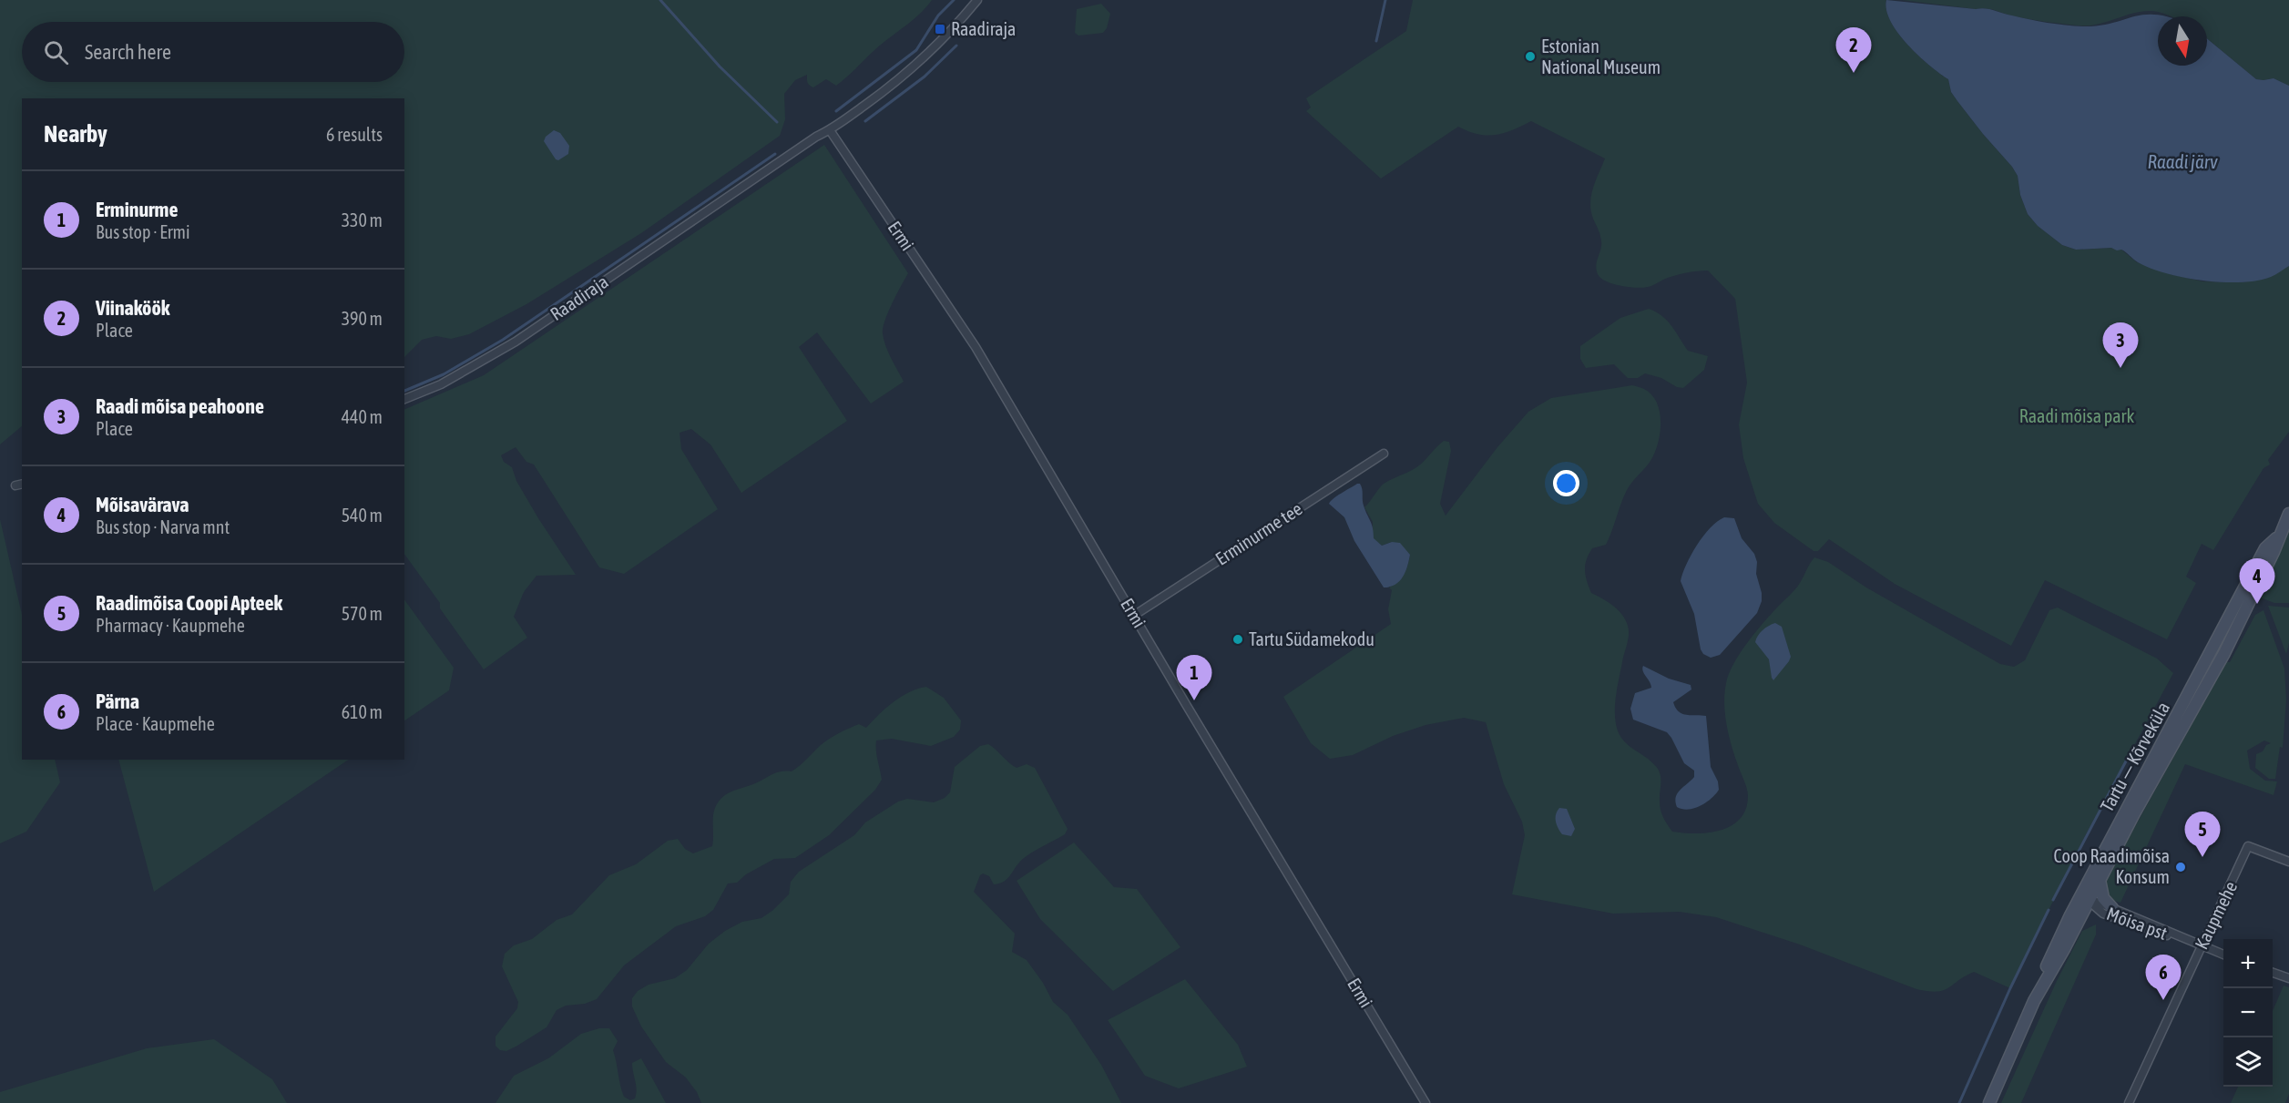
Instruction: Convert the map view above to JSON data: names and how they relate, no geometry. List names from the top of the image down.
{
  "streets": {
    "main road": ["Tartu — Kõrveküla"],
    "street": [
      "Ermi",
      "Raadiraja",
      "Erminurme tee",
      "Kaupmehe",
      "Mõisa pst"
    ]
  },
  "crossings": [
    ["Ermi", "Raadiraja"],
    ["Ermi", "Erminurme tee"],
    ["Tartu — Kõrveküla", "Mõisa pst"],
    ["Kaupmehe", "Mõisa pst"]
  ],
  "water": ["Raadi järv"],
  "parks": ["Raadi mõisa park"],
  "places": {
    "transit": ["Raadiraja"],
    "other": ["Estonian National Museum", "Tartu Südamekodu", "Coop Raadimõisa Konsum"]
  },
  "north": "bottom",
  "page": {
    "search": "Search here",
    "pins": [
      "2",
      "3",
      "4",
      "1",
      "5",
      "6"
    ],
    "heading": ["Nearby", "6 results"],
    "list": [
      {
        "mark": "1",
        "name": "Erminurme",
        "note": "Bus stop · Ermi",
        "value": "330 m"
      },
      {
        "mark": "2",
        "name": "Viinaköök",
        "note": "Place",
        "value": "390 m"
      },
      {
        "mark": "3",
        "name": "Raadi mõisa peahoone",
        "note": "Place",
        "value": "440 m"
      },
      {
        "mark": "4",
        "name": "Mõisavärava",
        "note": "Bus stop · Narva mnt",
        "value": "540 m"
      },
      {
        "mark": "5",
        "name": "Raadimõisa Coopi Apteek",
        "note": "Pharmacy · Kaupmehe",
        "value": "570 m"
      },
      {
        "mark": "6",
        "name": "Pärna",
        "note": "Place · Kaupmehe",
        "value": "610 m"
      }
    ],
    "map_buttons": ["+", "−"]
  }
}
